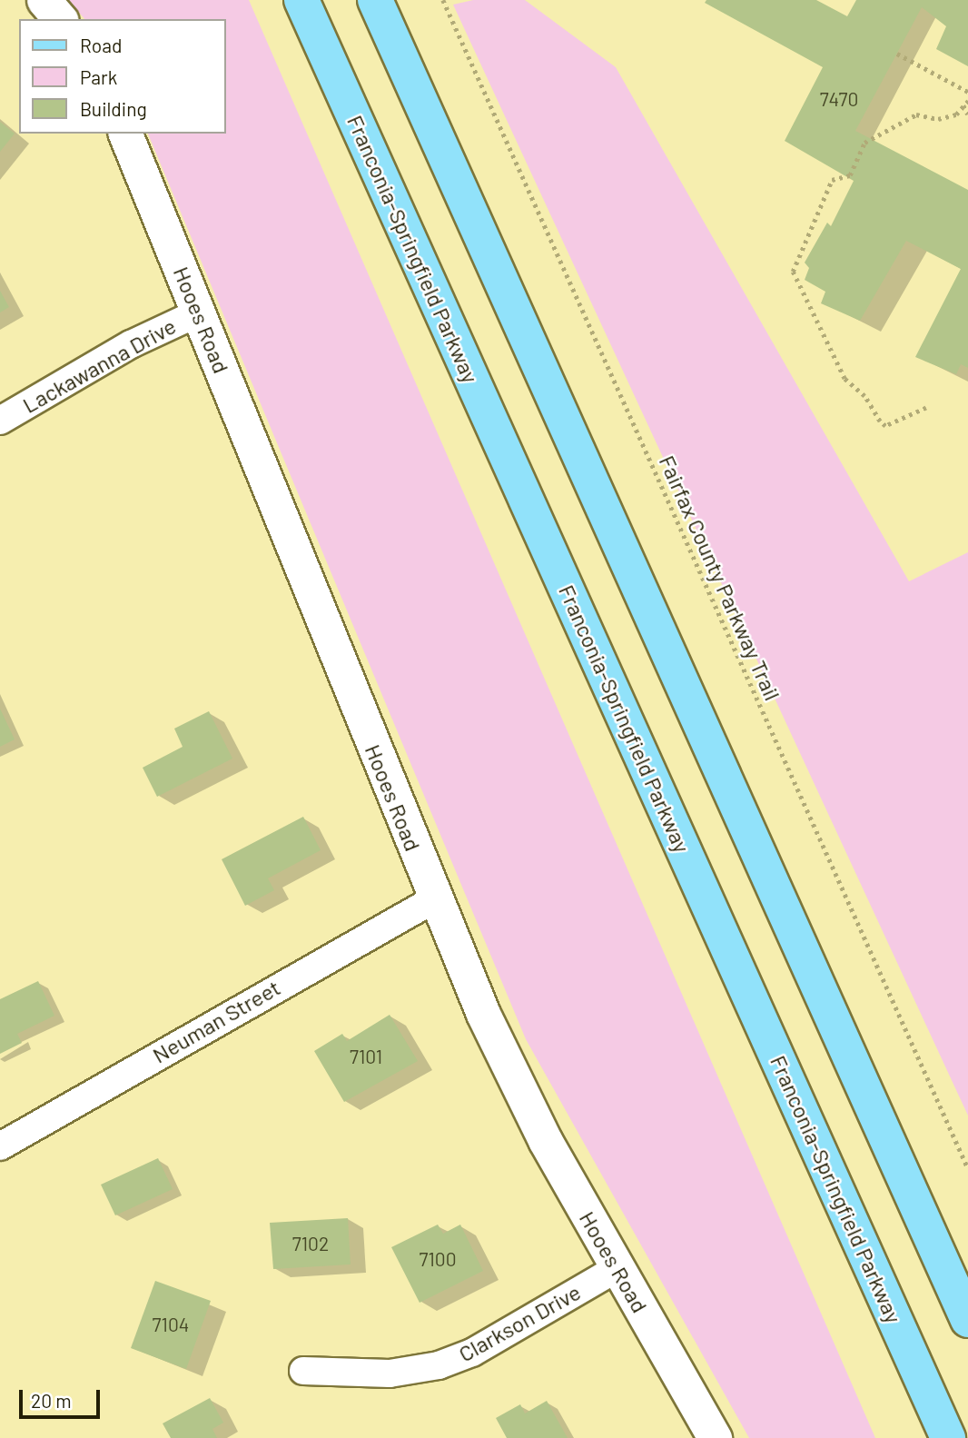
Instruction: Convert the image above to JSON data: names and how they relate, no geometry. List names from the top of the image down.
{
  "streets": {
    "main road": ["Franconia-Springfield Parkway"],
    "street": [
      "Hooes Road",
      "Lackawanna Drive",
      "Neuman Street",
      "Clarkson Drive"
    ],
    "path": ["Fairfax County Parkway Trail"]
  },
  "crossings": [
    ["Hooes Road", "Lackawanna Drive"],
    ["Hooes Road", "Neuman Street"],
    ["Hooes Road", "Clarkson Drive"]
  ],
  "house_numbers": [
    "7470",
    "7101",
    "7102",
    "7100",
    "7104"
  ],
  "legend": ["Road", "Park", "Building"],
  "scale_bar": "20 m"
}
